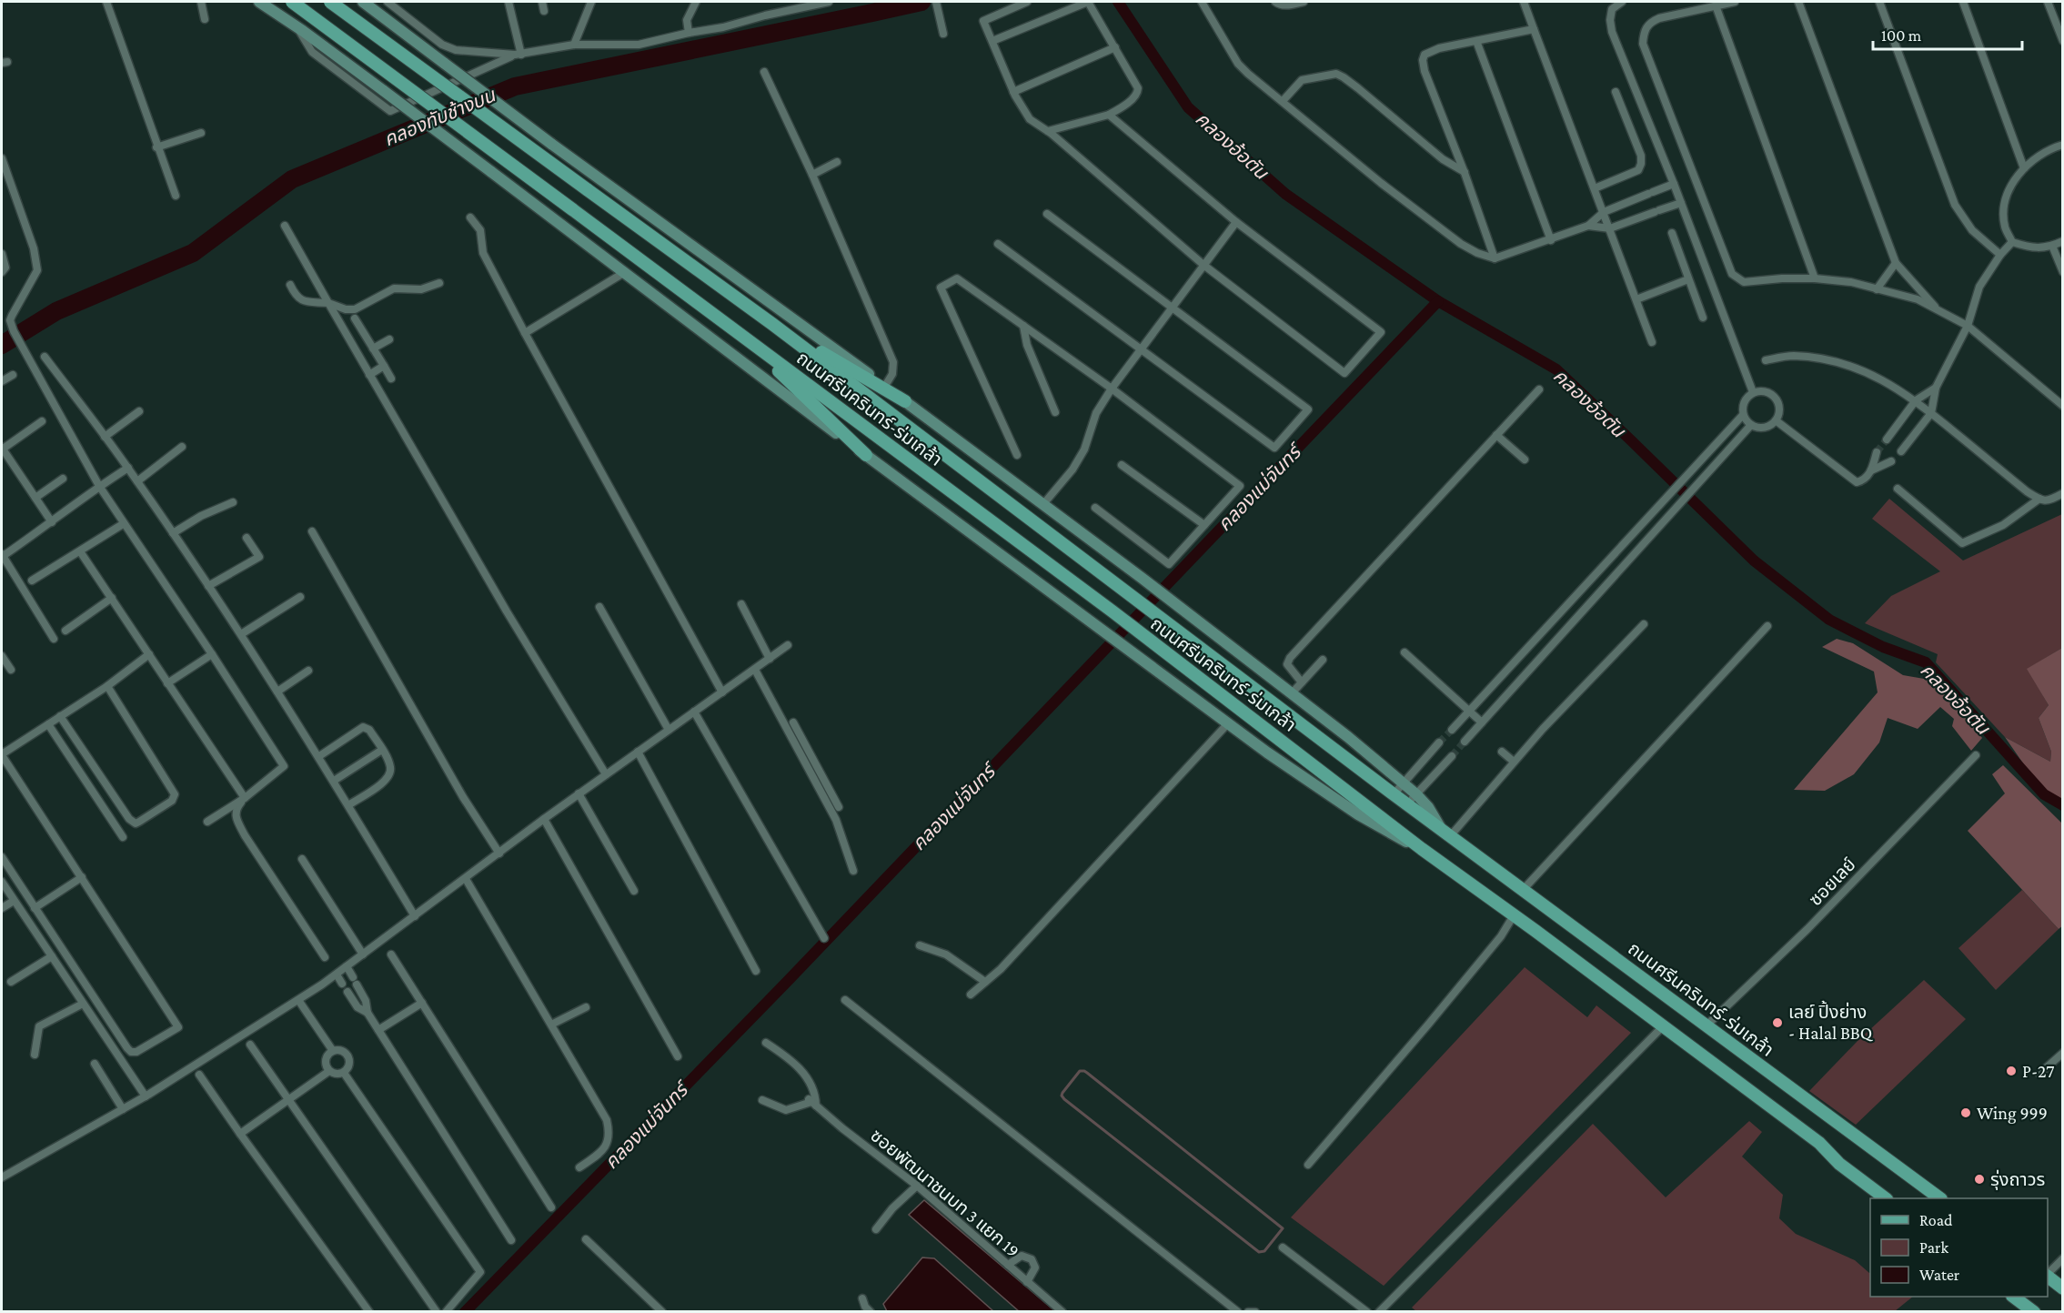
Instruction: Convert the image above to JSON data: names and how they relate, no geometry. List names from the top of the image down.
{
  "streets": {
    "main road": ["ถนนศรีนครินทร์-ร่มเกล้า"],
    "street": ["ซอยเลย์", "ซอยพัฒนาชนบท 3 แยก 19"]
  },
  "crossings": [
    ["ถนนศรีนครินทร์-ร่มเกล้า", "ซอยเลย์"]
  ],
  "water": ["คลองทับช้างบน", "คลองอ้อตัน", "คลองแม่จันทร์"],
  "places": [
    "เลย์ ปิ้งย่าง - Halal BBQ",
    "P-27",
    "Wing 999",
    "รุ่งถาวร"
  ],
  "legend": ["Road", "Park", "Water"],
  "scale_bar": "100 m"
}
